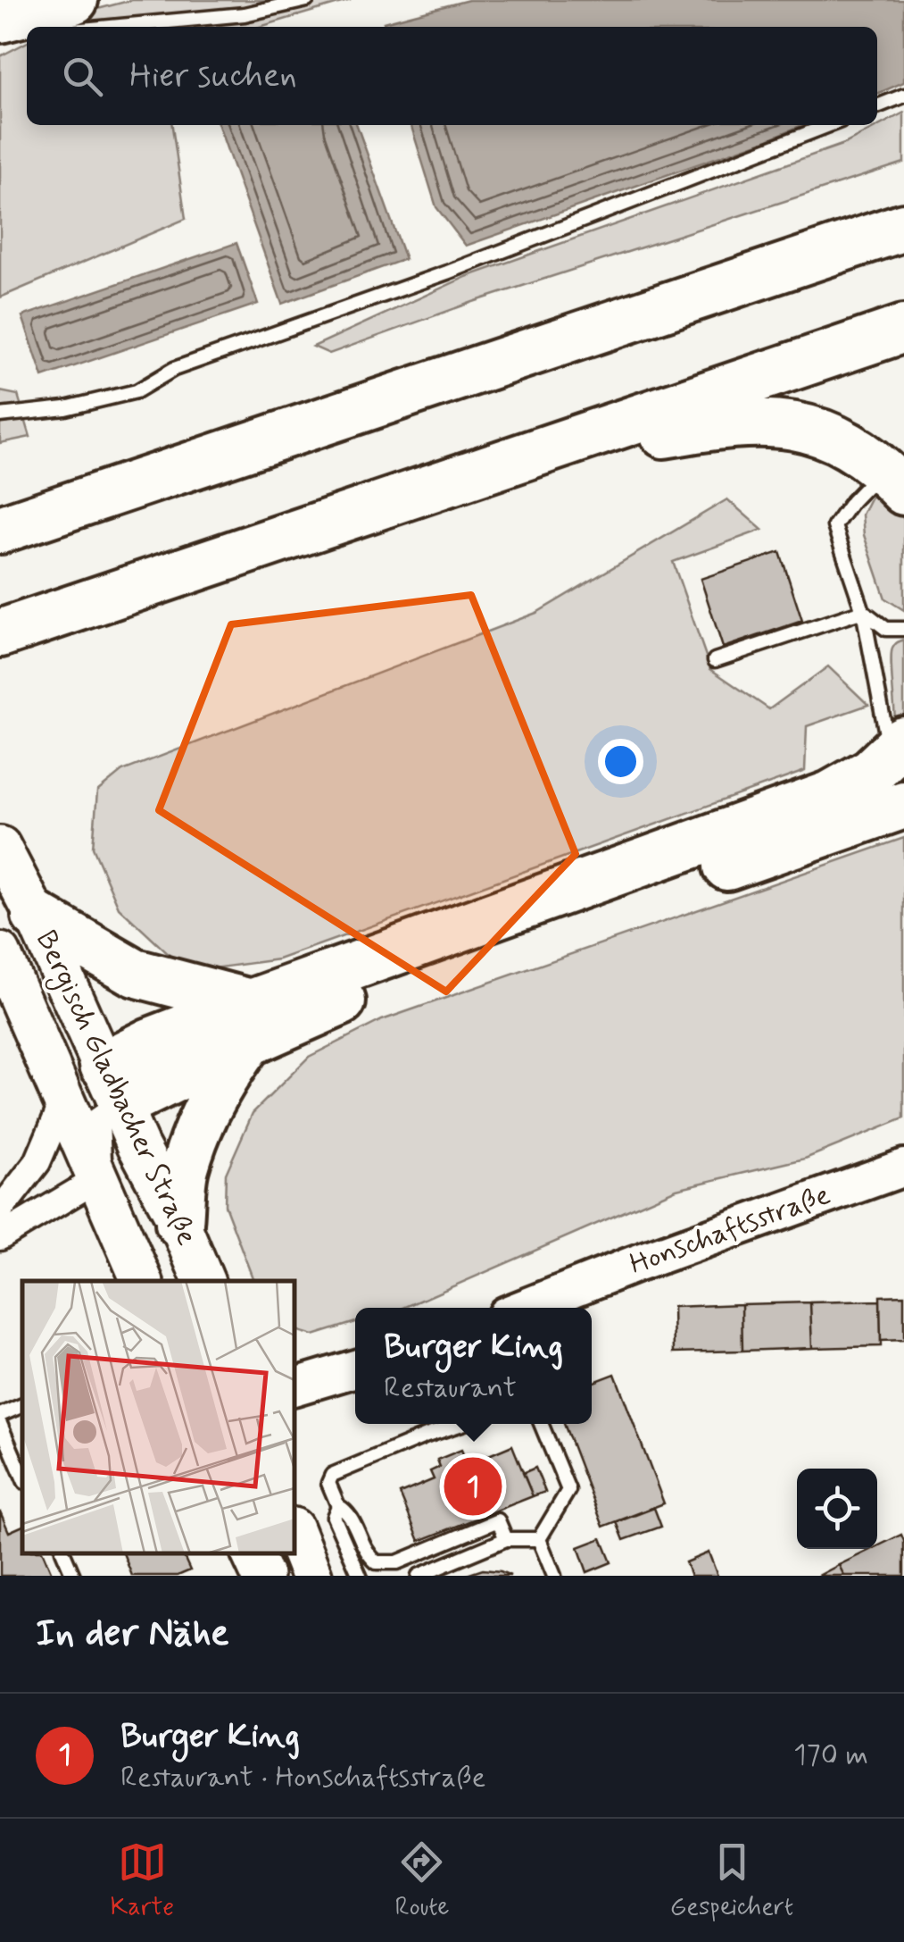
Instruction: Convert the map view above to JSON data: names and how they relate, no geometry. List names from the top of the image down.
{
  "streets": {
    "main road": ["Bergisch Gladbacher Straße"],
    "street": ["Honschaftsstraße"]
  },
  "page": {
    "search": "Hier suchen",
    "popup": ["Burger King", "Restaurant"],
    "pins": "1",
    "heading": "In der Nähe",
    "list": [
      {
        "mark": "1",
        "name": "Burger King",
        "note": "Restaurant · Honschaftsstraße",
        "value": "170 m"
      }
    ],
    "nav": ["Karte", "Route", "Gespeichert"]
  }
}
